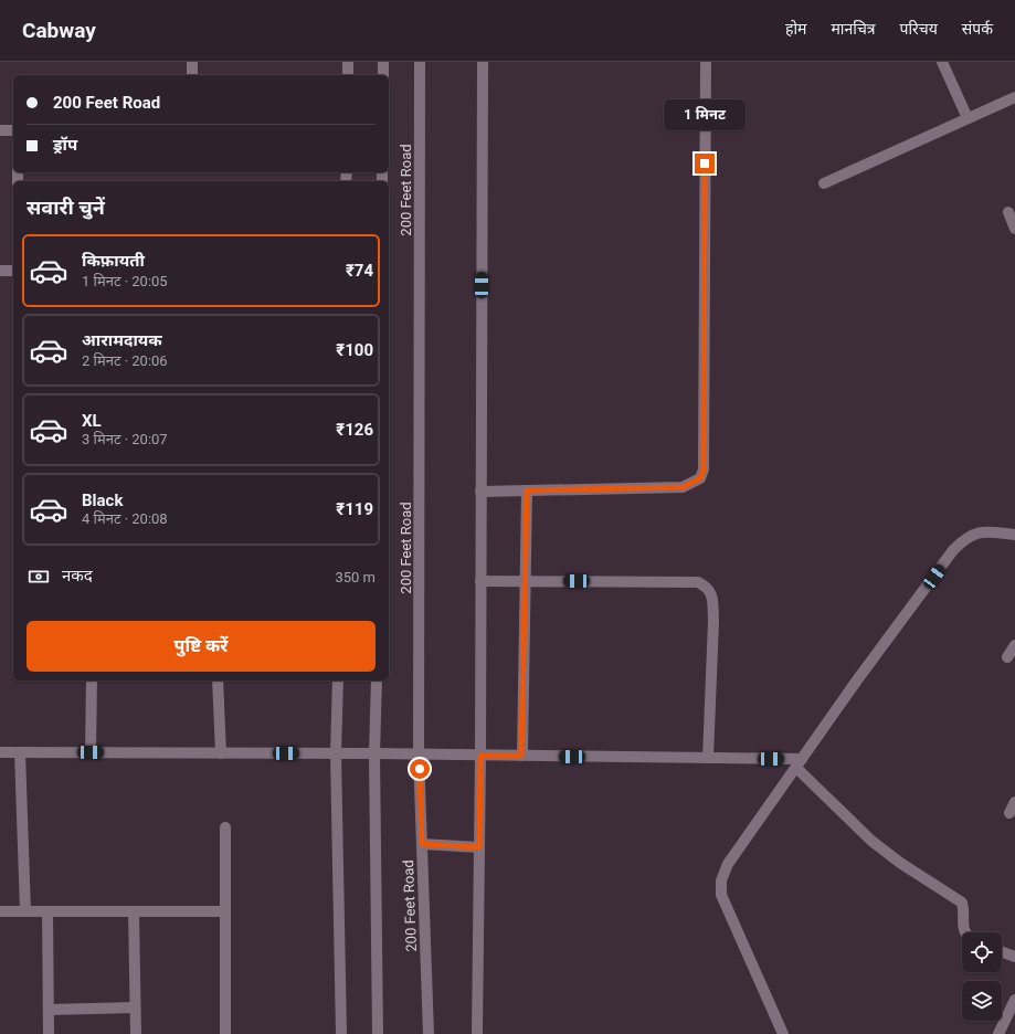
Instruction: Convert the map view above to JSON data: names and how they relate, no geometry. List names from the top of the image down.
{
  "streets": {
    "street": ["200 Feet Road"]
  },
  "page": {
    "header": "Cabway",
    "nav": [
      "होम",
      "मानचित्र",
      "परिचय",
      "संपर्क"
    ],
    "banner": ["200 Feet Road", "ड्रॉप"],
    "bubble": "1 मिनट",
    "heading": "सवारी चुनें",
    "list": [
      {
        "name": "किफ़ायती",
        "note": "1 मिनट · 20:05",
        "value": "₹74"
      },
      {
        "name": "आरामदायक",
        "note": "2 मिनट · 20:06",
        "value": "₹100"
      },
      {
        "name": "XL",
        "note": "3 मिनट · 20:07",
        "value": "₹126"
      },
      {
        "name": "Black",
        "note": "4 मिनट · 20:08",
        "value": "₹119"
      }
    ],
    "pay": ["नकद", "350 m"],
    "buttons": "पुष्टि करें"
  }
}
